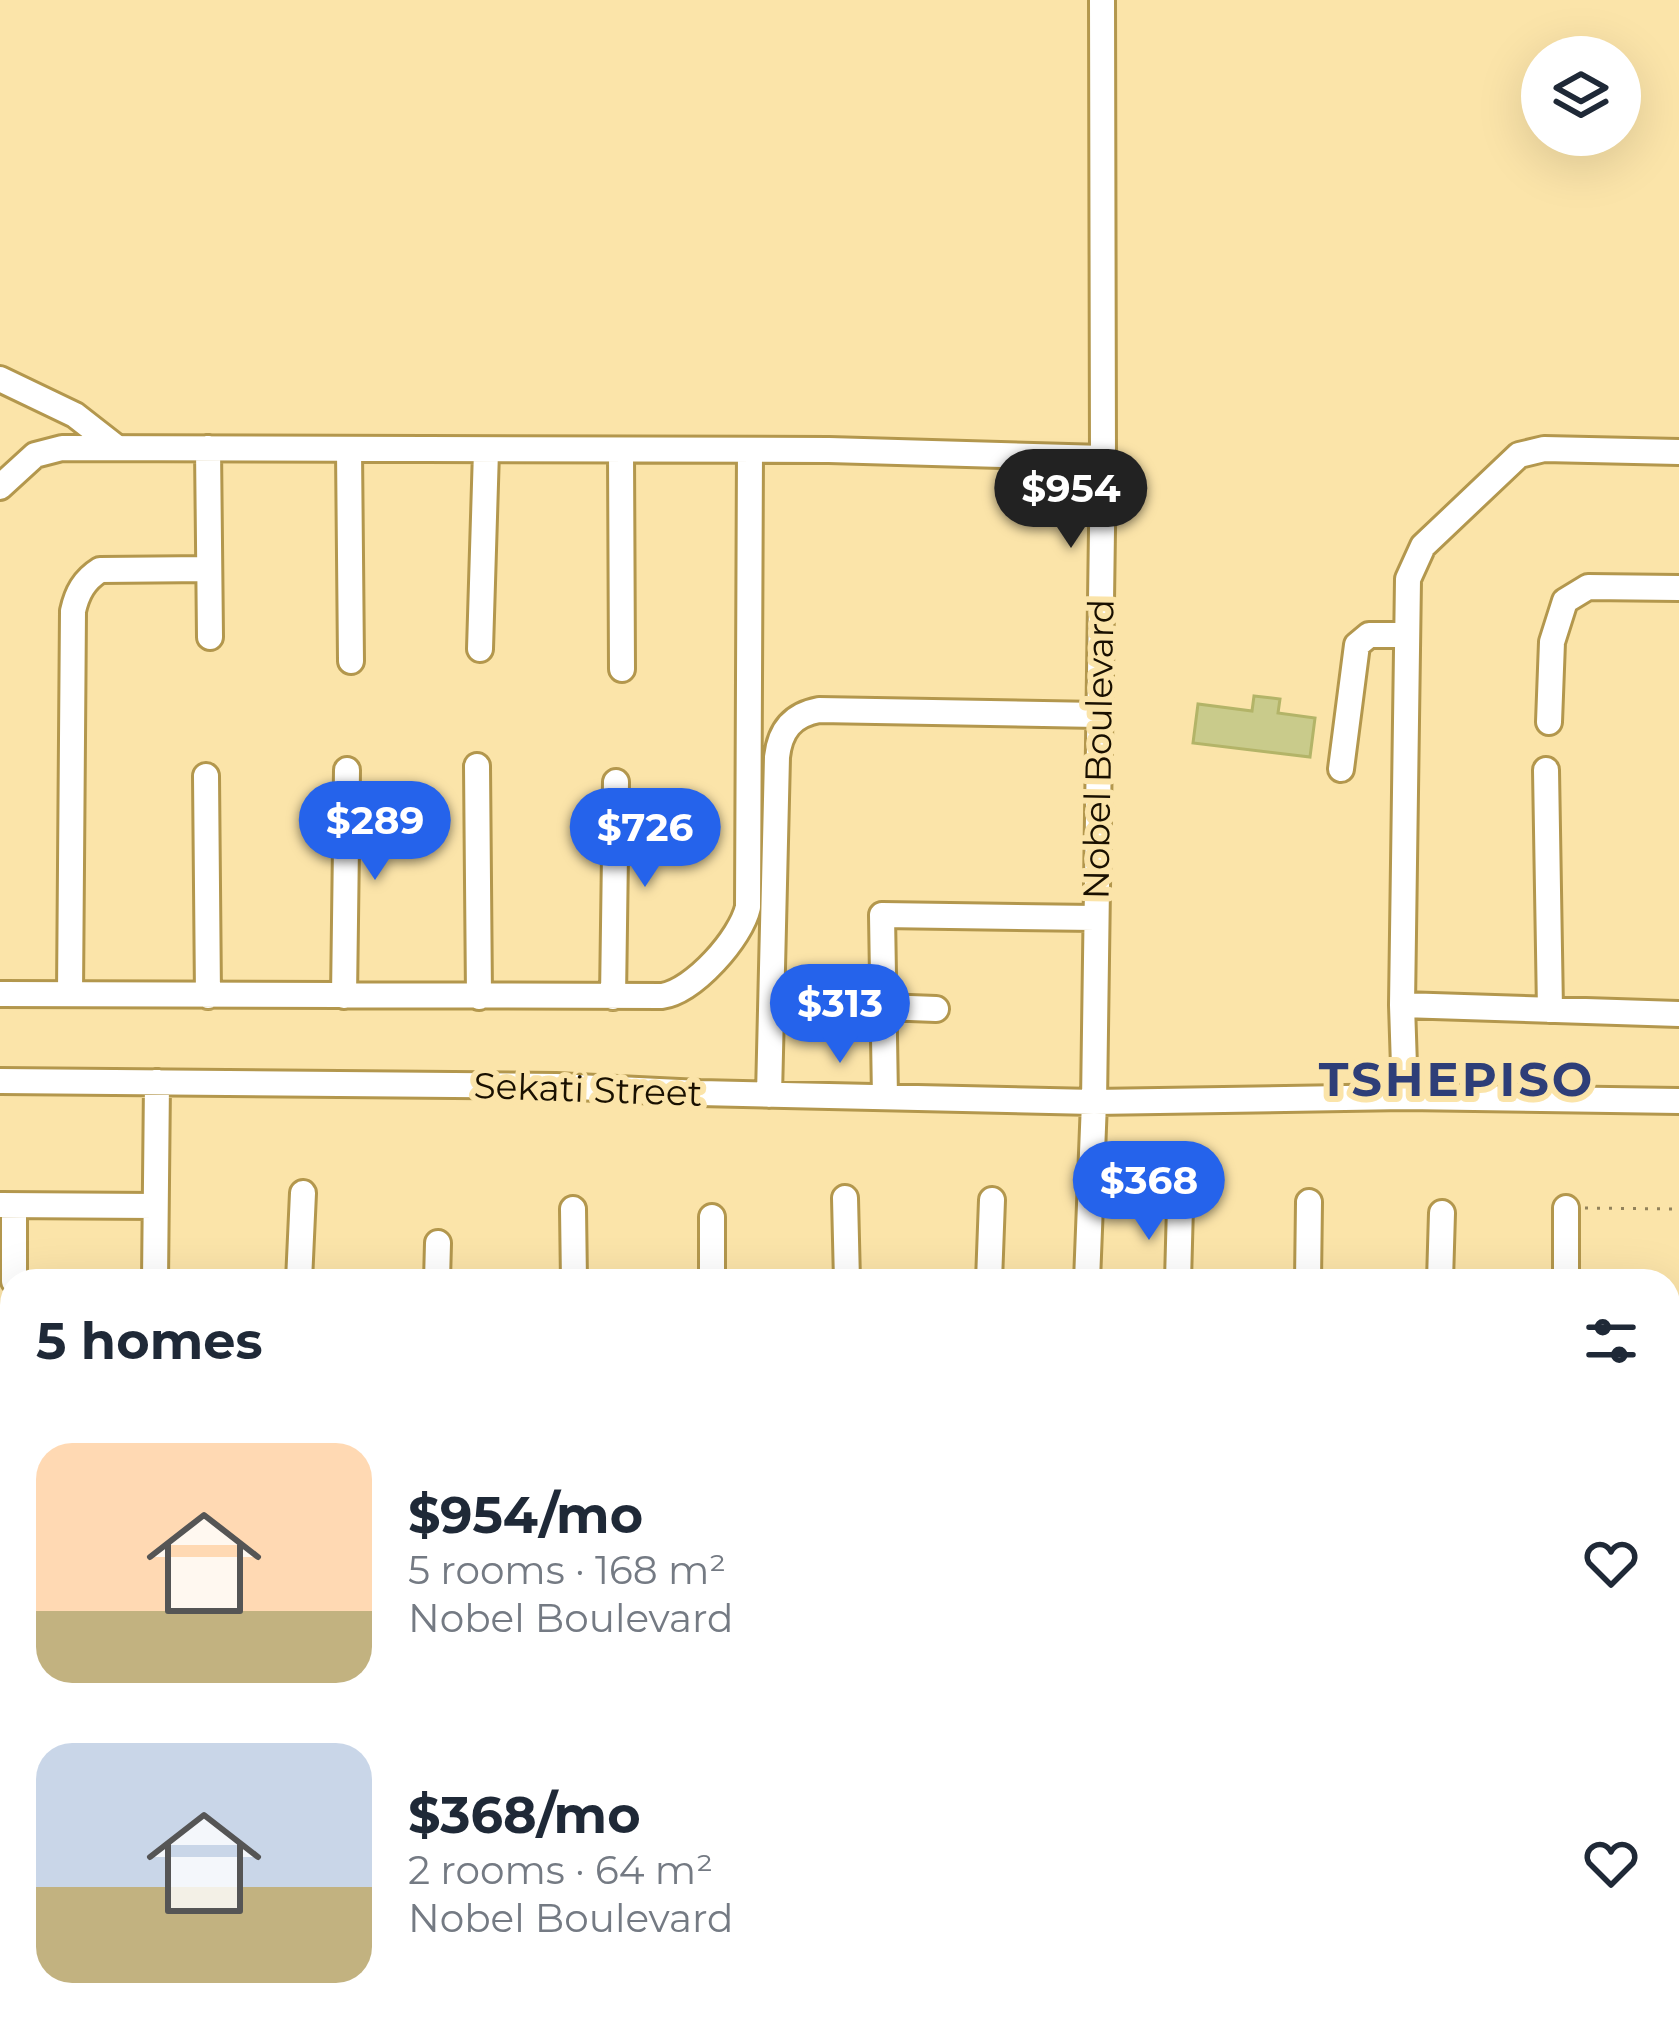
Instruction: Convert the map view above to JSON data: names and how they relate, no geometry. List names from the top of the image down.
{
  "streets": {
    "street": ["Nobel Boulevard", "Sekati Street"]
  },
  "crossings": [
    ["Nobel Boulevard", "Sekati Street"]
  ],
  "districts": ["TSHEPISO"],
  "page": {
    "price": [
      "$954",
      "$289",
      "$726",
      "$313",
      "$368"
    ],
    "heading": "5 homes",
    "list": [
      {
        "name": "$954/mo",
        "note": "5 rooms · 168 m² · Nobel Boulevard"
      },
      {
        "name": "$368/mo",
        "note": "2 rooms · 64 m² · Nobel Boulevard"
      }
    ]
  }
}
